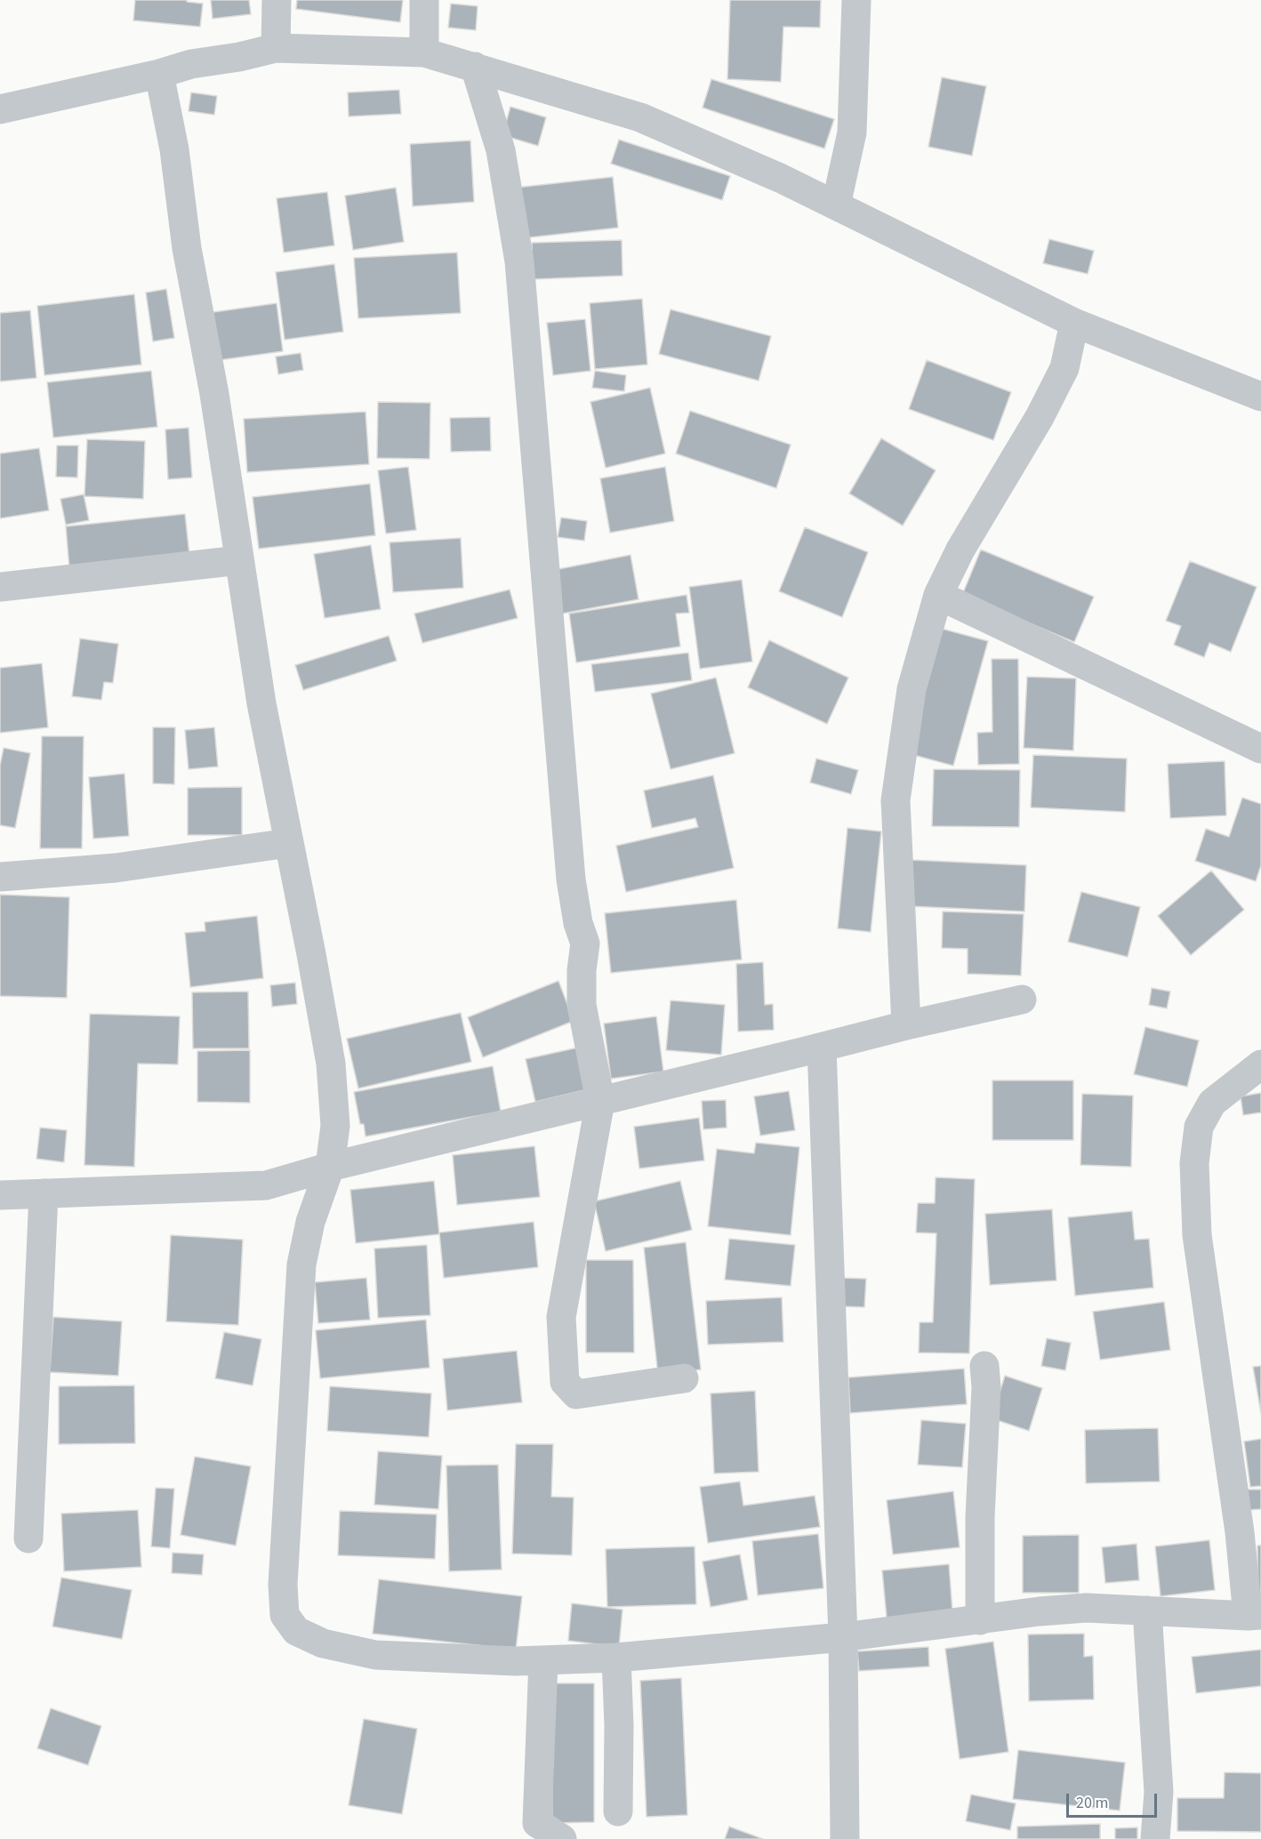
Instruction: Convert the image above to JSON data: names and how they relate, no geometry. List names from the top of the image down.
{
  "scale_bar": "20 m"
}
